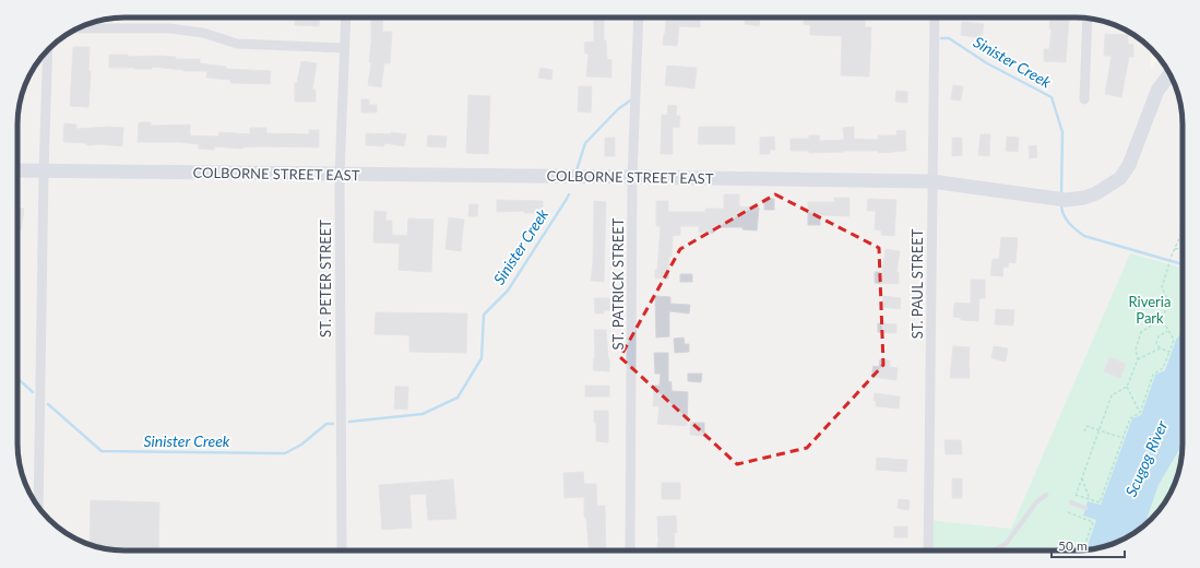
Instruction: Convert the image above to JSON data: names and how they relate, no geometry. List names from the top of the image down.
{
  "streets": {
    "main road": ["COLBORNE STREET EAST"],
    "street": ["ST. PETER STREET", "ST. PATRICK STREET", "ST. PAUL STREET"]
  },
  "crossings": [
    ["COLBORNE STREET EAST", "ST. PETER STREET"],
    ["COLBORNE STREET EAST", "ST. PATRICK STREET"],
    ["COLBORNE STREET EAST", "ST. PAUL STREET"]
  ],
  "water": ["Sinister Creek", "Scugog River"],
  "parks": ["Riveria Park"],
  "scale_bar": "50 m"
}
